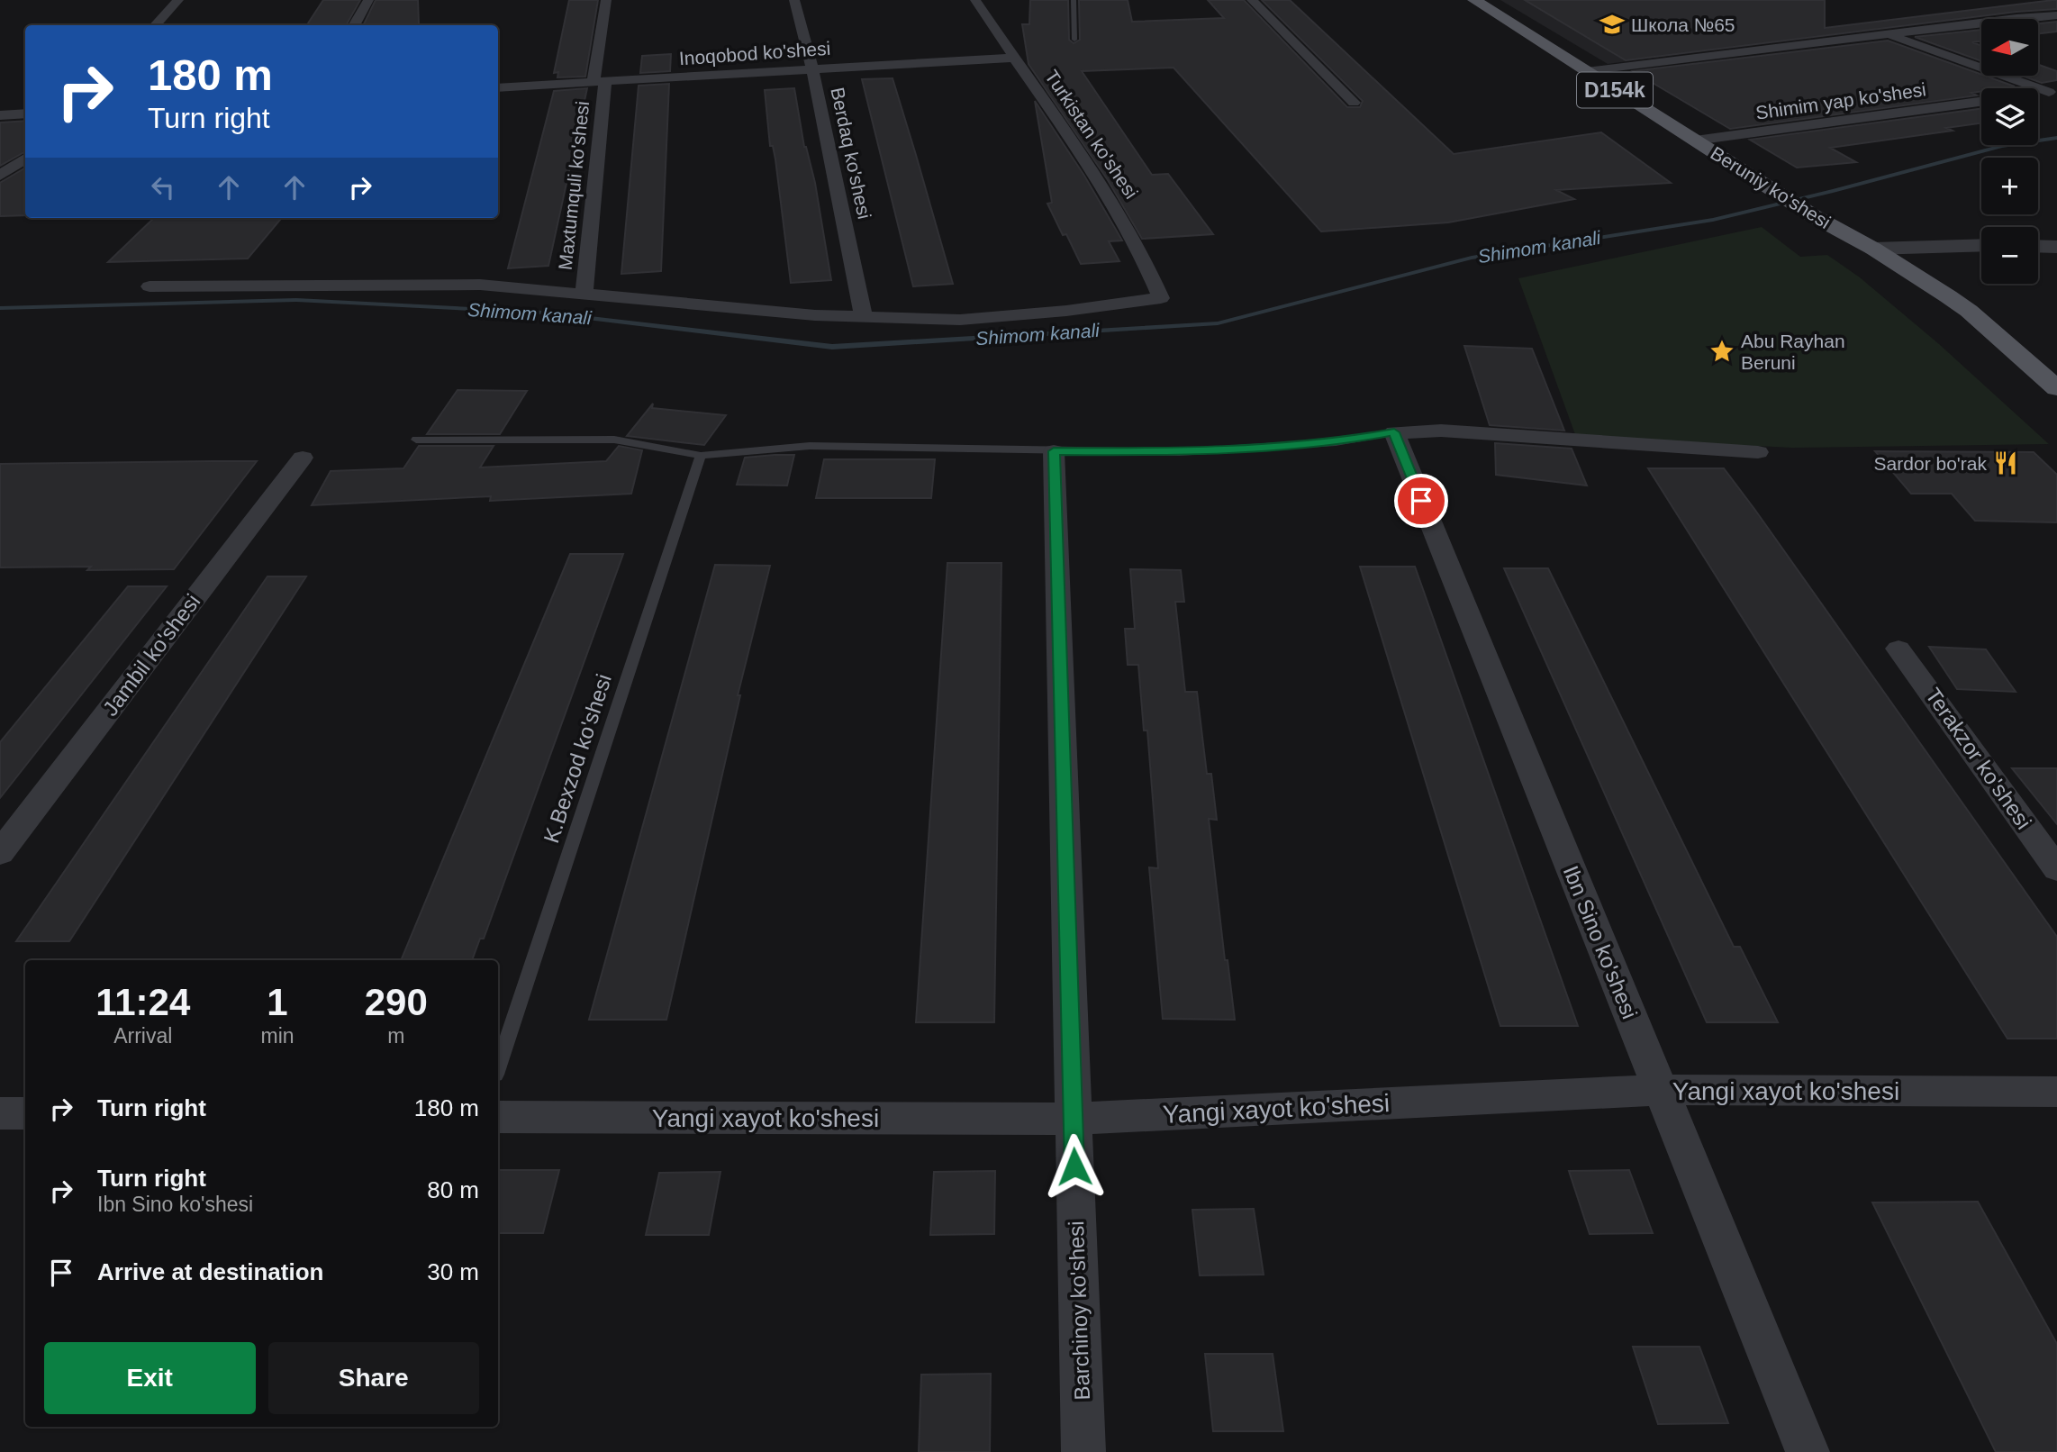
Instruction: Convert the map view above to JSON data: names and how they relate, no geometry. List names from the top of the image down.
{
  "streets": {
    "main road": ["D154k", "Beruniy ko'shesi"],
    "street": [
      "Inoqobod ko'shesi",
      "Shimim yap ko'shesi",
      "Turkistan ko'shesi",
      "Berdaq ko'shesi",
      "Maxtumquli ko'shesi",
      "Jambil ko'shesi",
      "Terakzor ko'shesi",
      "Ibn Sino ko'shesi",
      "Yangi xayot ko'shesi",
      "Barchinoy ko'shesi"
    ],
    "lane": ["K.Bexzod ko'shesi"]
  },
  "crossings": [
    ["Inoqobod ko'shesi", "Turkistan ko'shesi"],
    ["Inoqobod ko'shesi", "Berdaq ko'shesi"],
    ["Inoqobod ko'shesi", "Maxtumquli ko'shesi"],
    ["Shimim yap ko'shesi", "Beruniy ko'shesi"],
    ["Turkistan ko'shesi", "Berdaq ko'shesi"],
    ["Ibn Sino ko'shesi", "Yangi xayot ko'shesi"],
    ["Yangi xayot ko'shesi", "Barchinoy ko'shesi"]
  ],
  "water": ["Shimom kanali"],
  "places": {
    "school or university": ["Школа №65"],
    "place": ["Abu Rayhan Beruni"],
    "restaurant": ["Sardor bo'rak"]
  },
  "north": "left",
  "page": {
    "map_buttons": ["+", "−"],
    "turn": ["180 m", "Turn right"],
    "eta": [
      "11:24",
      "Arrival",
      "1",
      "min",
      "290",
      "m"
    ],
    "list": [
      {
        "name": "Turn right",
        "value": "180 m"
      },
      {
        "name": "Turn right",
        "note": "Ibn Sino ko'shesi",
        "value": "80 m"
      },
      {
        "name": "Arrive at destination",
        "value": "30 m"
      }
    ],
    "buttons": ["Exit", "Share"]
  }
}
